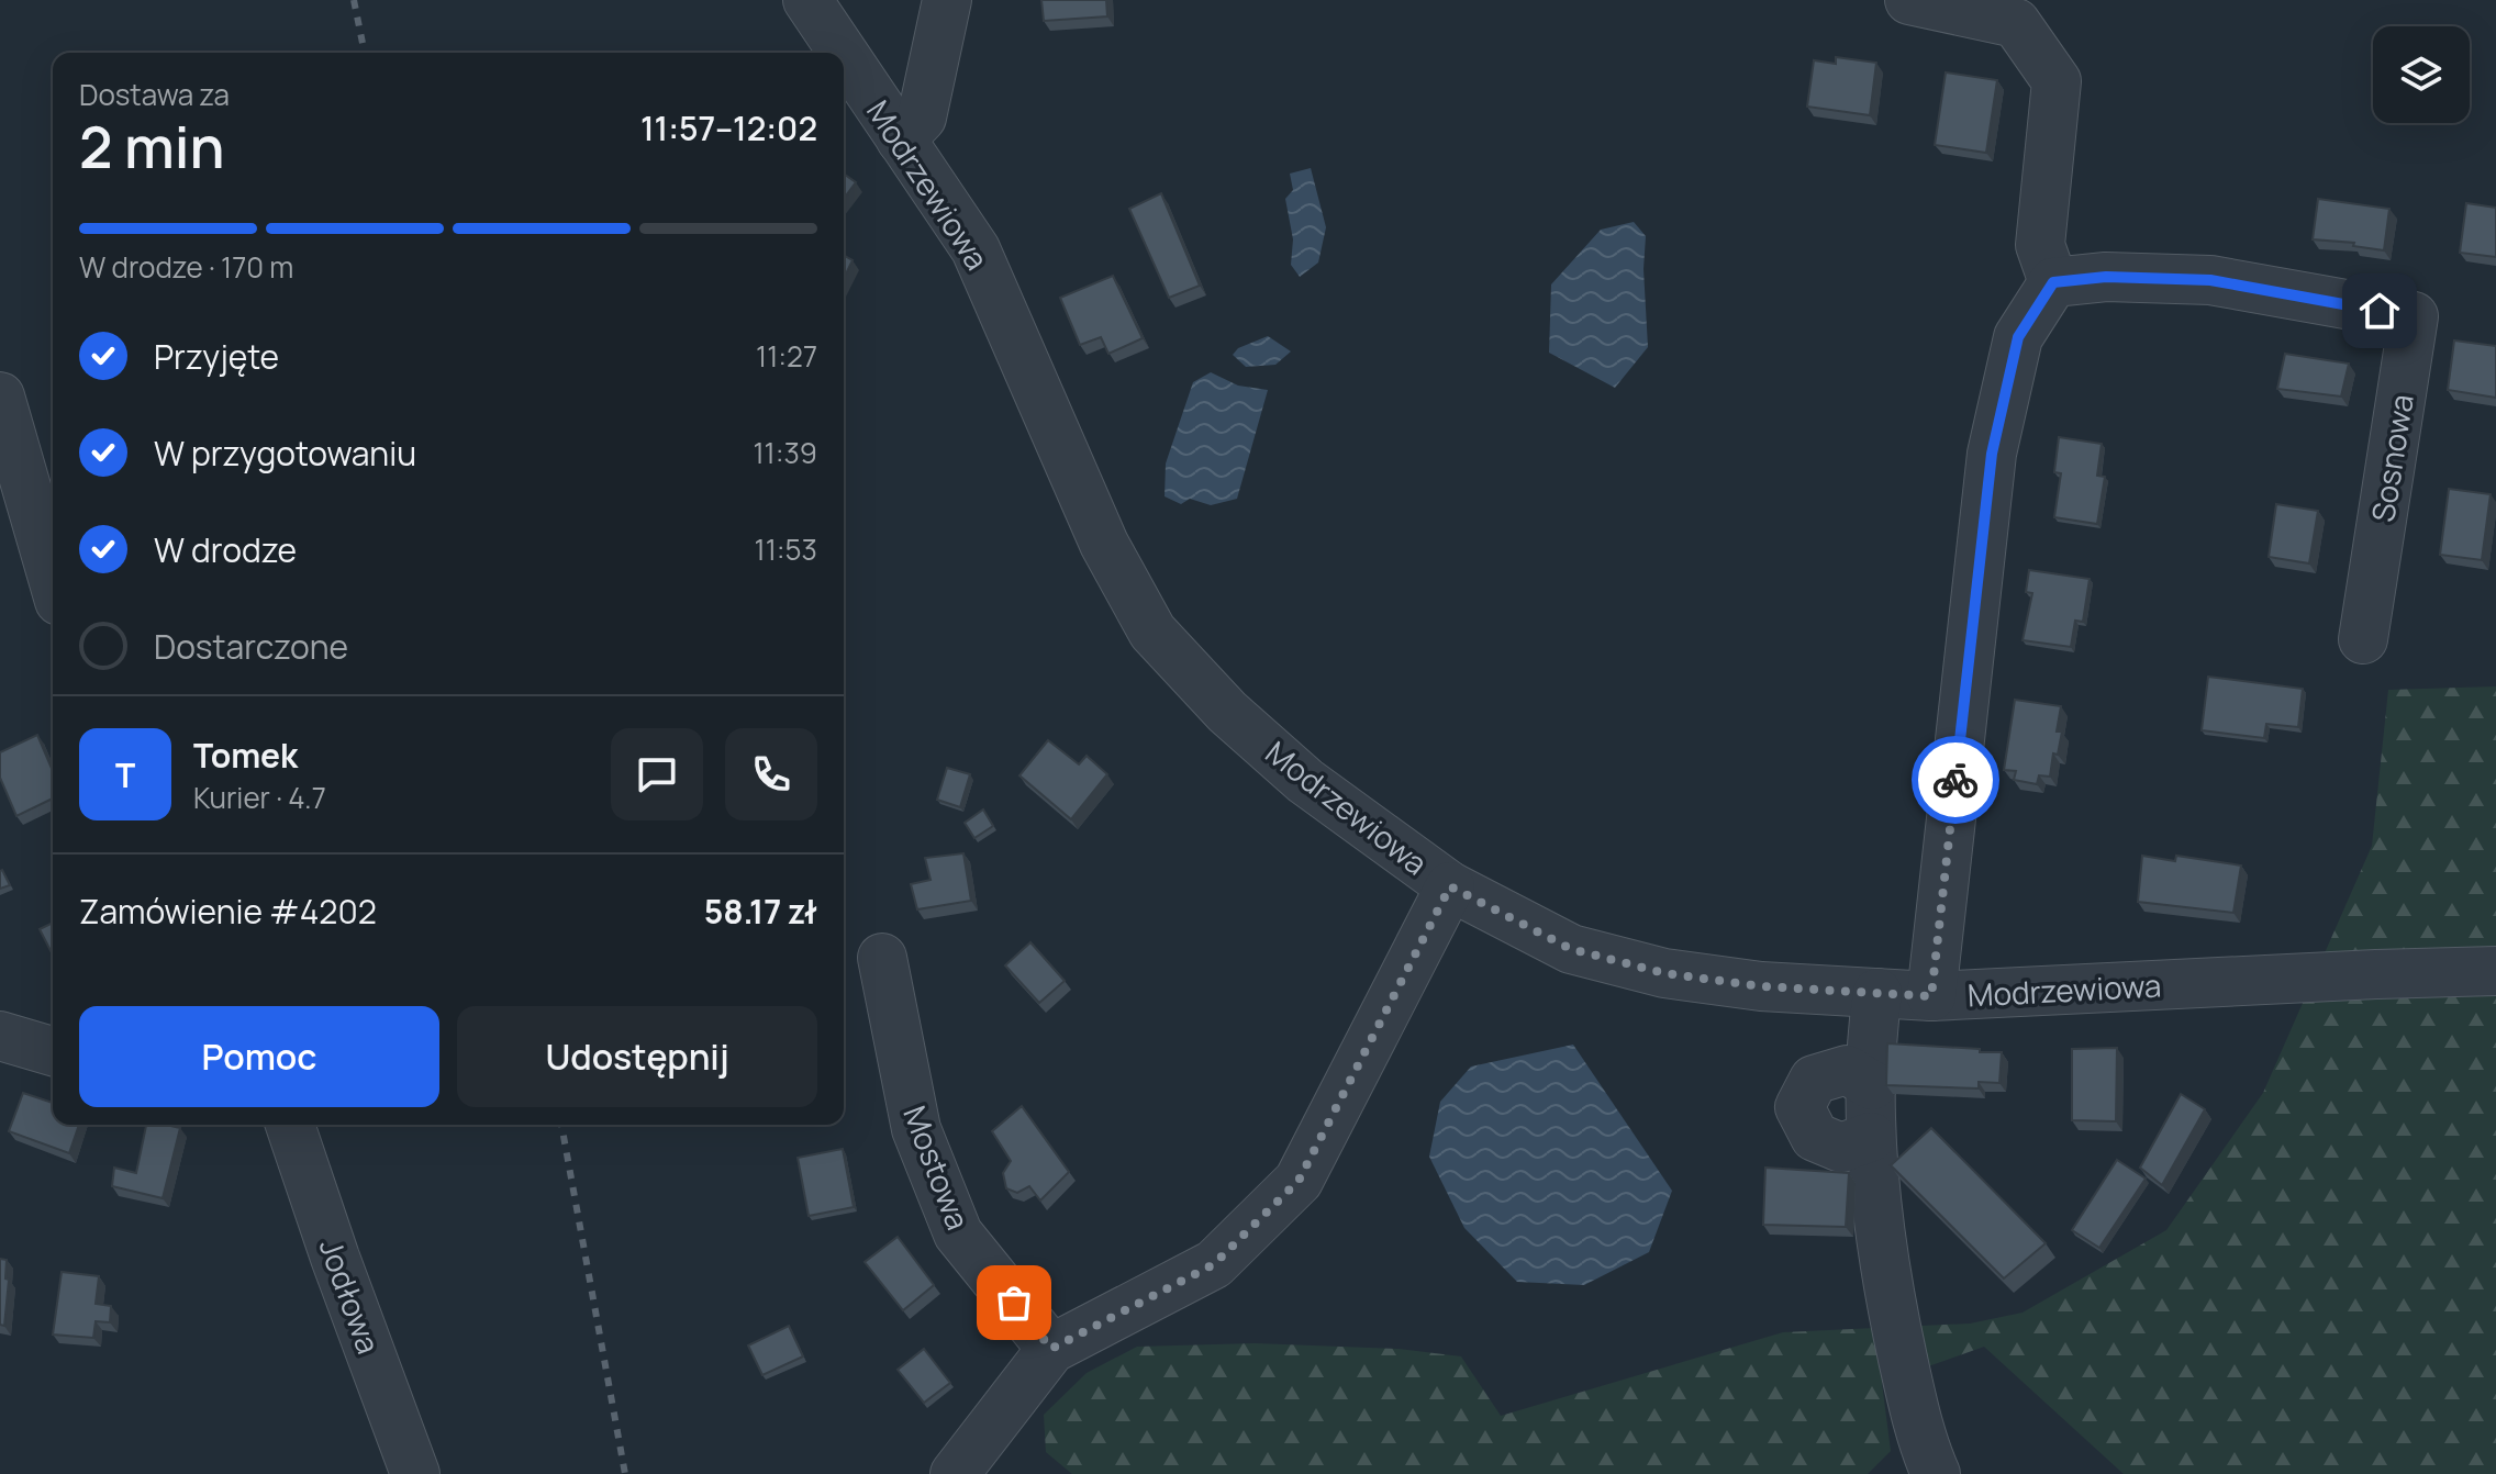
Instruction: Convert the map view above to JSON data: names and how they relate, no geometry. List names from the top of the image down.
{
  "streets": {
    "street": [
      "Modrzewiowa",
      "Sosnowa",
      "Mostowa",
      "Jodłowa"
    ]
  },
  "page": {
    "heading": ["2 min", "Dostawa za", "11:57–12:02"],
    "panel": [
      "Tomek",
      "Kurier · 4.7",
      "Zamówienie #4202",
      "58.17 zł"
    ],
    "bar": "W drodze · 170 m",
    "list": [
      ["Przyjęte", "11:27"],
      ["W przygotowaniu", "11:39"],
      ["W drodze", "11:53"],
      "Dostarczone"
    ],
    "round": "T",
    "buttons": ["Pomoc", "Udostępnij"]
  }
}
